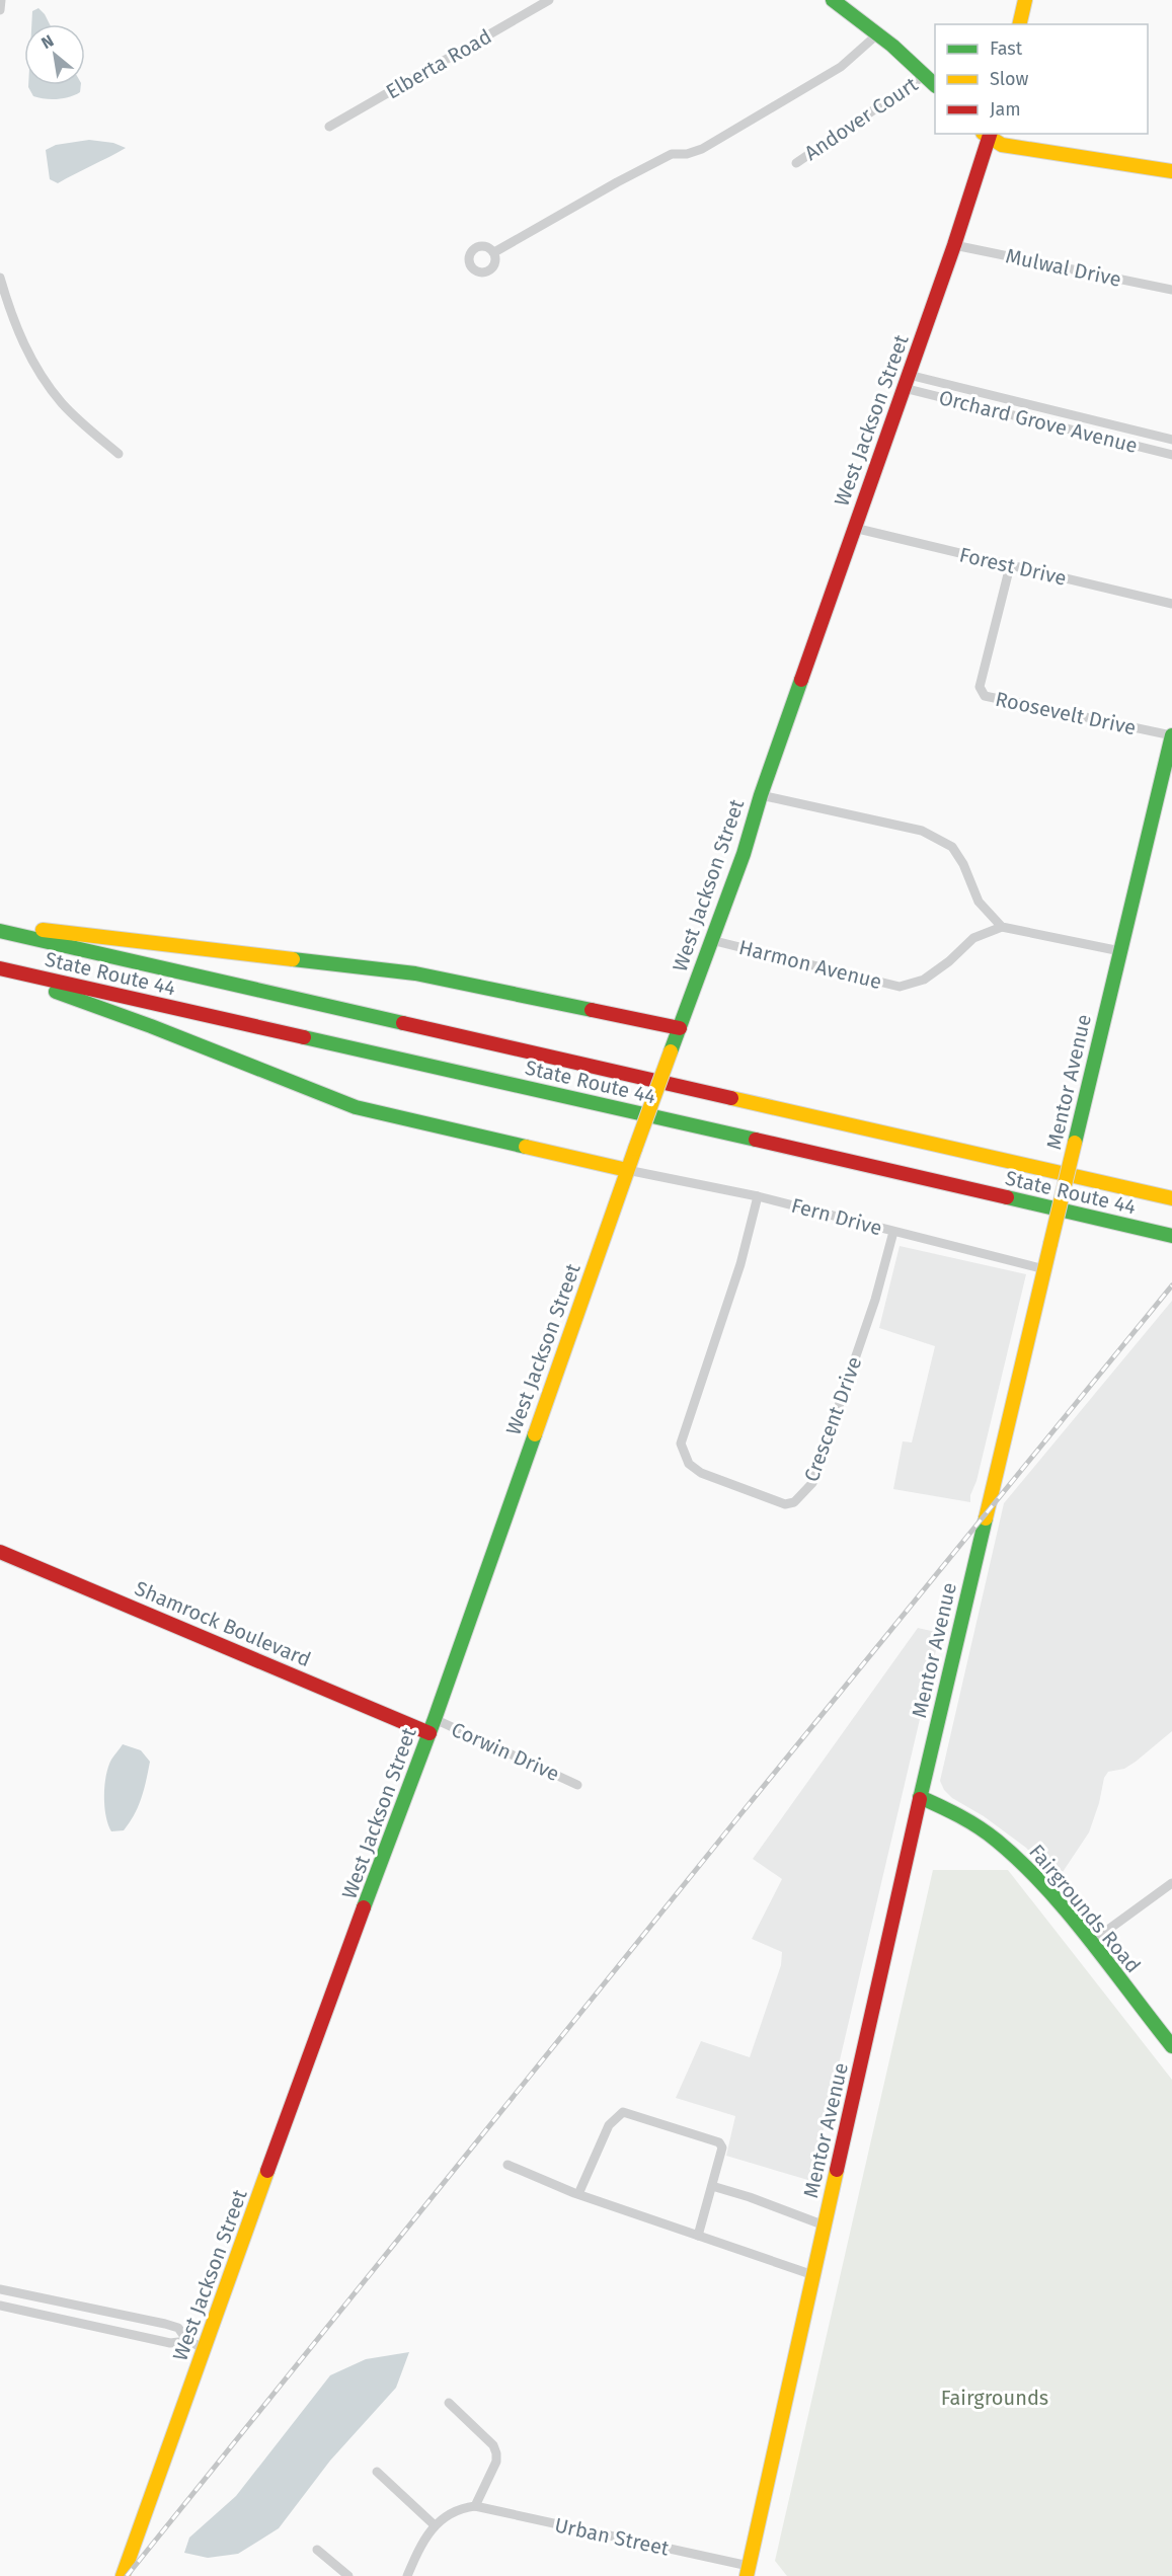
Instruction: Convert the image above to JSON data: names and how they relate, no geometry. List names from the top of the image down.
{
  "streets": {
    "main road": [
      "West Jackson Street",
      "State Route 44",
      "Mentor Avenue",
      "Shamrock Boulevard",
      "Fairgrounds Road"
    ],
    "street": [
      "Elberta Road",
      "Andover Court",
      "Mulwal Drive",
      "Orchard Grove Avenue",
      "Forest Drive",
      "Roosevelt Drive",
      "Harmon Avenue",
      "Fern Drive",
      "Crescent Drive",
      "Corwin Drive",
      "Urban Street"
    ]
  },
  "crossings": [
    ["Mulwal Drive", "West Jackson Street"],
    ["West Jackson Street", "Orchard Grove Avenue"],
    ["West Jackson Street", "Forest Drive"],
    ["West Jackson Street", "Harmon Avenue"],
    ["West Jackson Street", "Fern Drive"],
    ["West Jackson Street", "Shamrock Boulevard"],
    ["West Jackson Street", "Corwin Drive"],
    ["Forest Drive", "Roosevelt Drive"],
    ["Roosevelt Drive", "Mentor Avenue"],
    ["Mentor Avenue", "Fern Drive"],
    ["Mentor Avenue", "Fairgrounds Road"],
    ["Mentor Avenue", "Urban Street"],
    ["Fern Drive", "Crescent Drive"],
    ["Shamrock Boulevard", "Corwin Drive"]
  ],
  "parks": ["Fairgrounds"],
  "legend": ["Fast", "Slow", "Jam"],
  "north": "top left"
}
